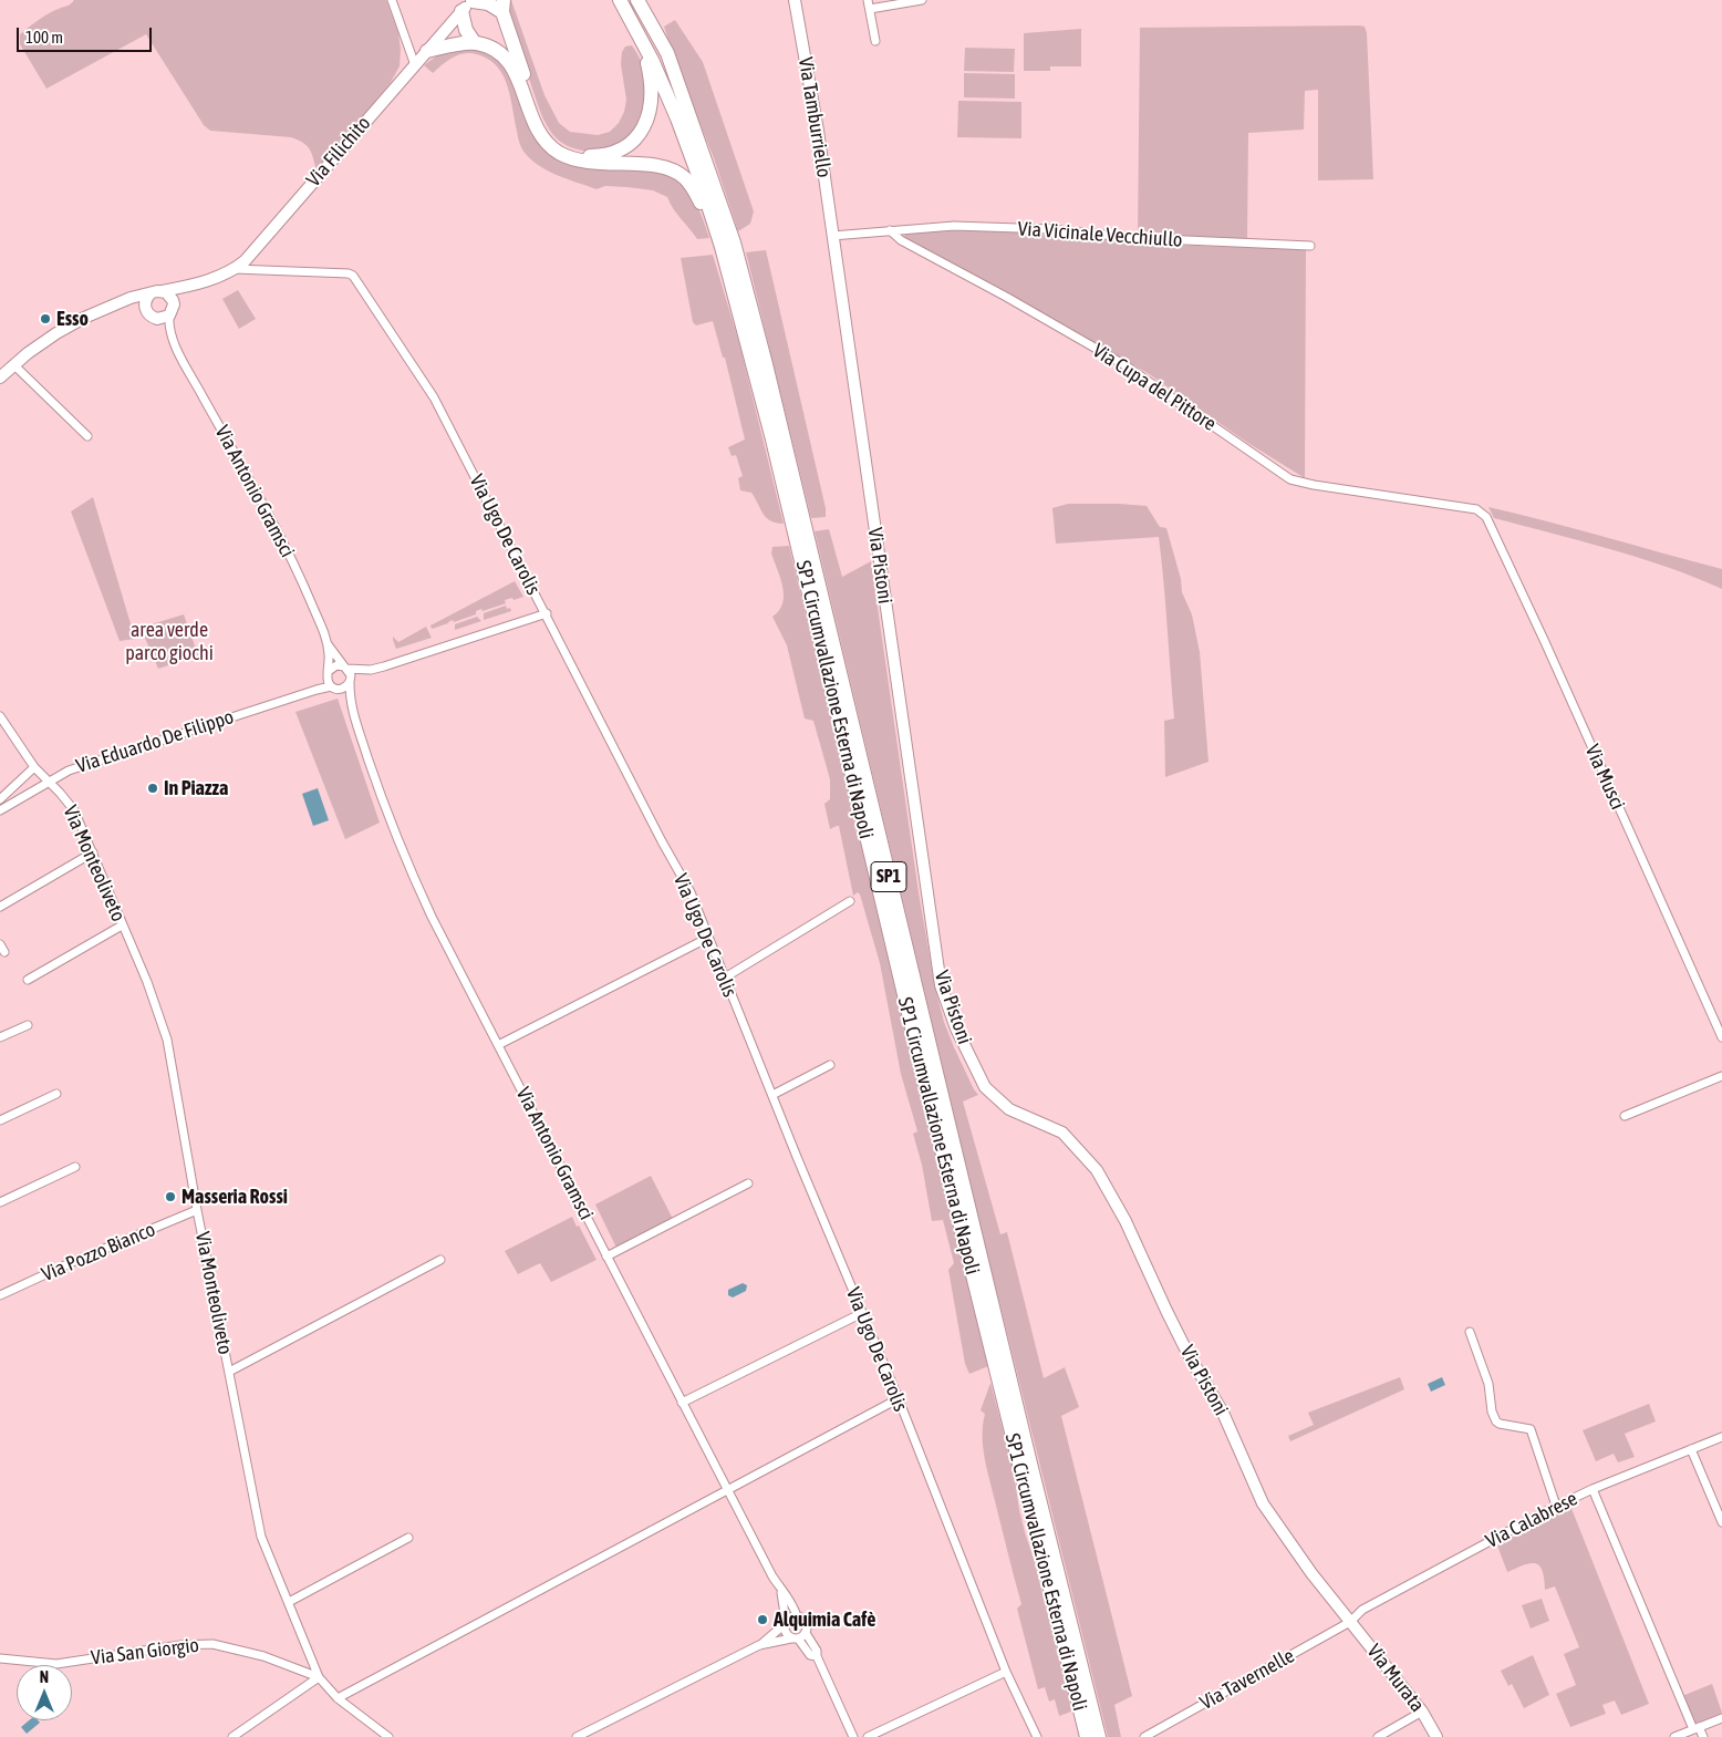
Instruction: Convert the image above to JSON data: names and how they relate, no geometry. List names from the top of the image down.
{
  "streets": {
    "highway": ["SP1 Circumvallazione Esterna di Napoli", "SP1"],
    "street": [
      "Via Tamburriello",
      "Via Filichito",
      "Via Vicinale Vecchiullo",
      "Via Cupa del Pittore",
      "Via Antonio Gramsci",
      "Via Ugo De Carolis",
      "Via Pistoni",
      "Via Eduardo De Filippo",
      "Via Musci",
      "Via Monteoliveto",
      "Via Pozzo Bianco",
      "Via Calabrese",
      "Via San Giorgio",
      "Via Murata",
      "Via Tavernelle"
    ]
  },
  "crossings": [
    ["Via Tamburriello", "Via Pistoni"],
    ["Via Filichito", "Via Antonio Gramsci"],
    ["Via Filichito", "Via Ugo De Carolis"],
    ["Via Vicinale Vecchiullo", "Via Cupa del Pittore"],
    ["Via Cupa del Pittore", "Via Musci"],
    ["Via Antonio Gramsci", "Via Eduardo De Filippo"],
    ["Via Pistoni", "Via Calabrese"],
    ["Via Pistoni", "Via Murata"],
    ["Via Pistoni", "Via Tavernelle"],
    ["Via Eduardo De Filippo", "Via Monteoliveto"],
    ["Via Monteoliveto", "Via Pozzo Bianco"],
    ["Via Monteoliveto", "Via San Giorgio"],
    ["Via Calabrese", "Via Murata"],
    ["Via Calabrese", "Via Tavernelle"],
    ["Via Murata", "Via Tavernelle"]
  ],
  "parks": ["area verde parco giochi"],
  "places": [
    "Esso",
    "In Piazza",
    "Masseria Rossi",
    "Alquimia Cafè"
  ],
  "scale_bar": "100 m",
  "north": "top"
}
